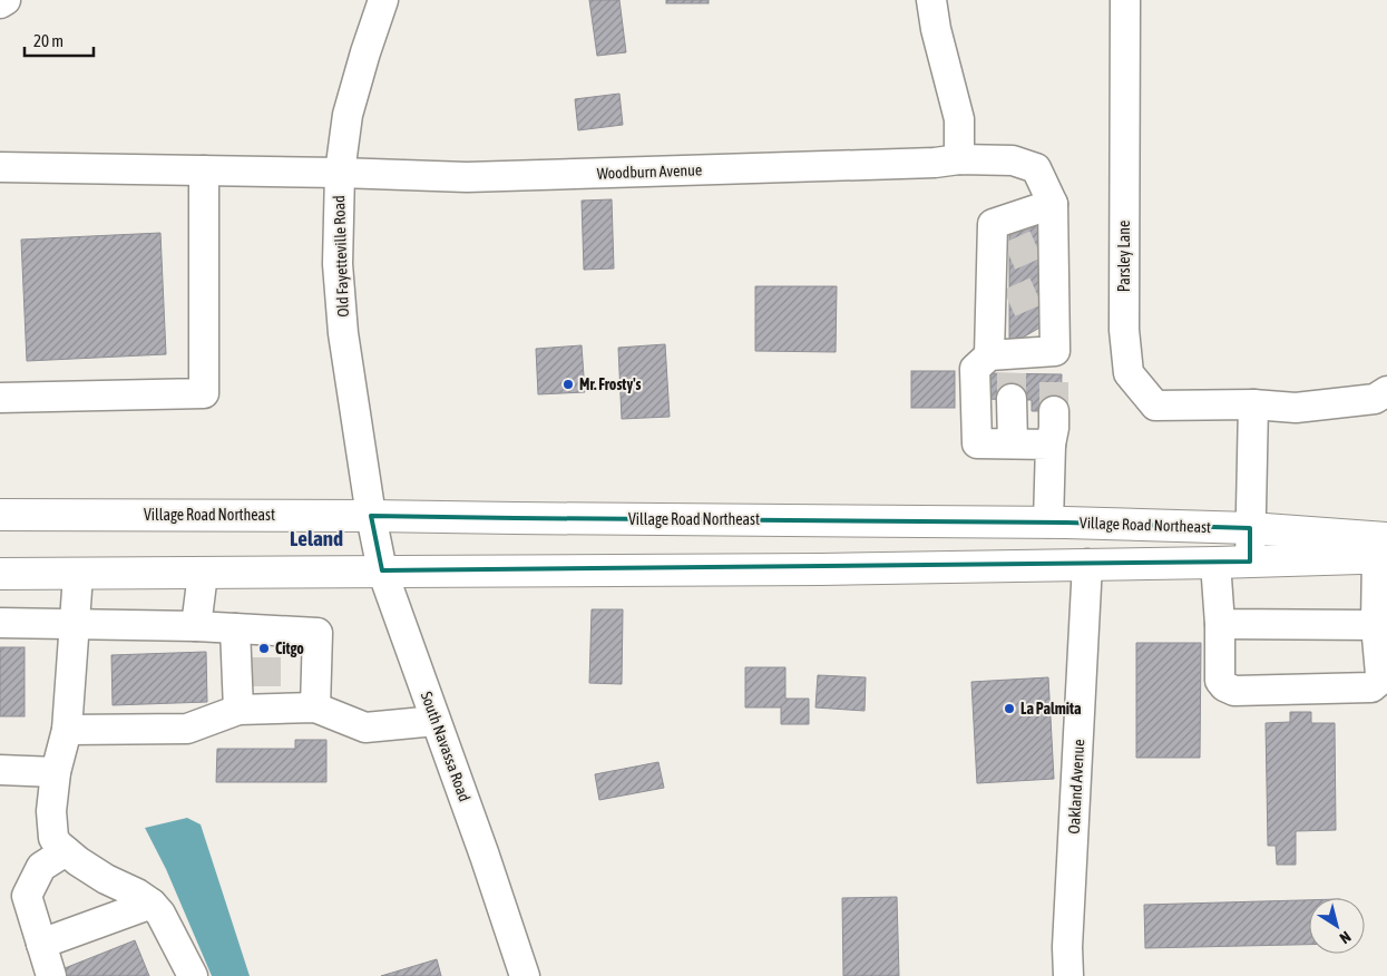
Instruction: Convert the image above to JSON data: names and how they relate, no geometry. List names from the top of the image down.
{
  "streets": {
    "main road": ["Village Road Northeast"],
    "street": [
      "Woodburn Avenue",
      "Old Fayetteville Road",
      "Parsley Lane",
      "South Navassa Road",
      "Oakland Avenue"
    ]
  },
  "crossings": [
    ["Woodburn Avenue", "Old Fayetteville Road"],
    ["Old Fayetteville Road", "Village Road Northeast"],
    ["Old Fayetteville Road", "South Navassa Road"],
    ["Village Road Northeast", "South Navassa Road"]
  ],
  "districts": ["Leland"],
  "places": ["Mr. Frosty's", "Citgo", "La Palmita"],
  "scale_bar": "20 m",
  "north": "bottom right"
}
